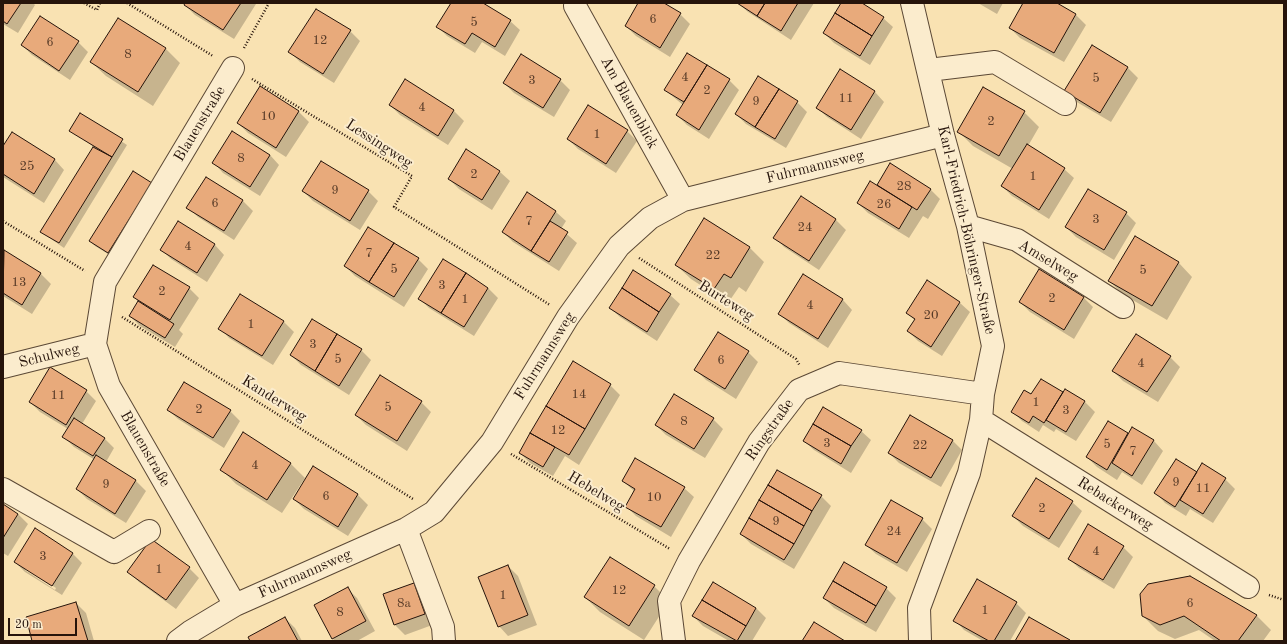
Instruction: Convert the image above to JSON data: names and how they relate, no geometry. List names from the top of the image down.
{
  "streets": {
    "street": [
      "Am Blauenblick",
      "Blauenstraße",
      "Fuhrmannsweg",
      "Karl-Friedrich-Böhringer-Straße",
      "Amselweg",
      "Schulweg",
      "Ringstraße",
      "Rebackerweg"
    ],
    "path": [
      "Lessingweg",
      "Burteweg",
      "Kanderweg",
      "Hebelweg"
    ]
  },
  "crossings": [
    ["Am Blauenblick", "Fuhrmannsweg"],
    ["Blauenstraße", "Lessingweg"],
    ["Blauenstraße", "Fuhrmannsweg"],
    ["Blauenstraße", "Schulweg"],
    ["Blauenstraße", "Kanderweg"],
    ["Lessingweg", "Fuhrmannsweg"],
    ["Fuhrmannsweg", "Karl-Friedrich-Böhringer-Straße"],
    ["Fuhrmannsweg", "Burteweg"],
    ["Fuhrmannsweg", "Kanderweg"],
    ["Fuhrmannsweg", "Hebelweg"],
    ["Karl-Friedrich-Böhringer-Straße", "Amselweg"],
    ["Karl-Friedrich-Böhringer-Straße", "Ringstraße"],
    ["Karl-Friedrich-Böhringer-Straße", "Rebackerweg"],
    ["Burteweg", "Ringstraße"],
    ["Ringstraße", "Hebelweg"]
  ],
  "house_numbers": [
    "6",
    "5",
    "12",
    "6",
    "8",
    "4",
    "5",
    "3",
    "2",
    "11",
    "9",
    "4",
    "10",
    "2",
    "1",
    "8",
    "25",
    "2",
    "1",
    "28",
    "9",
    "6",
    "26",
    "3",
    "7",
    "24",
    "4",
    "7",
    "22",
    "5",
    "5",
    "13",
    "3",
    "2",
    "2",
    "1",
    "4",
    "20",
    "1",
    "3",
    "5",
    "6",
    "4",
    "14",
    "11",
    "1",
    "5",
    "2",
    "3",
    "8",
    "12",
    "3",
    "5",
    "22",
    "7",
    "4",
    "9",
    "9",
    "11",
    "6",
    "10",
    "2",
    "9",
    "24",
    "4",
    "3",
    "1",
    "12",
    "1",
    "8a",
    "6",
    "1",
    "8"
  ],
  "scale_bar": "20 m"
}
